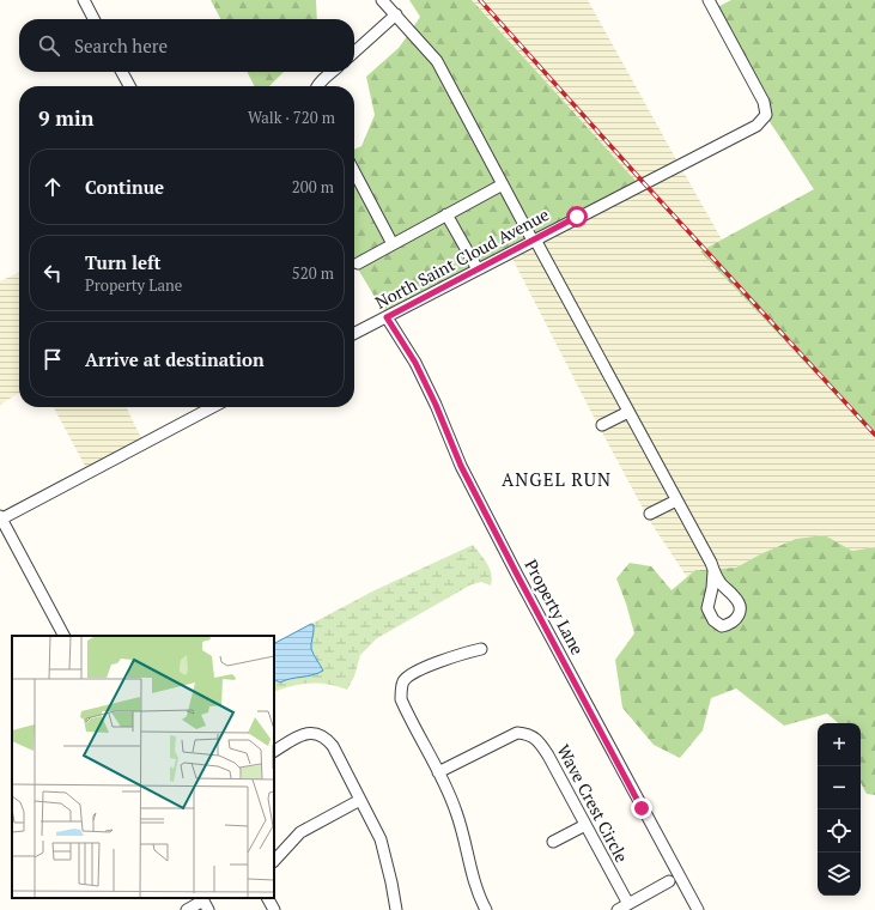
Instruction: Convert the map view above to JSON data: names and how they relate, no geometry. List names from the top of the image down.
{
  "streets": {
    "street": ["North Saint Cloud Avenue", "Property Lane", "Wave Crest Circle"]
  },
  "crossings": [
    ["North Saint Cloud Avenue", "Property Lane"]
  ],
  "districts": ["ANGEL RUN"],
  "page": {
    "search": "Search here",
    "heading": ["9 min", "Walk · 720 m"],
    "list": [
      ["Continue", "200 m"],
      ["Turn left", "Property Lane", "520 m"],
      "Arrive at destination"
    ],
    "map_buttons": ["+", "−"]
  }
}
